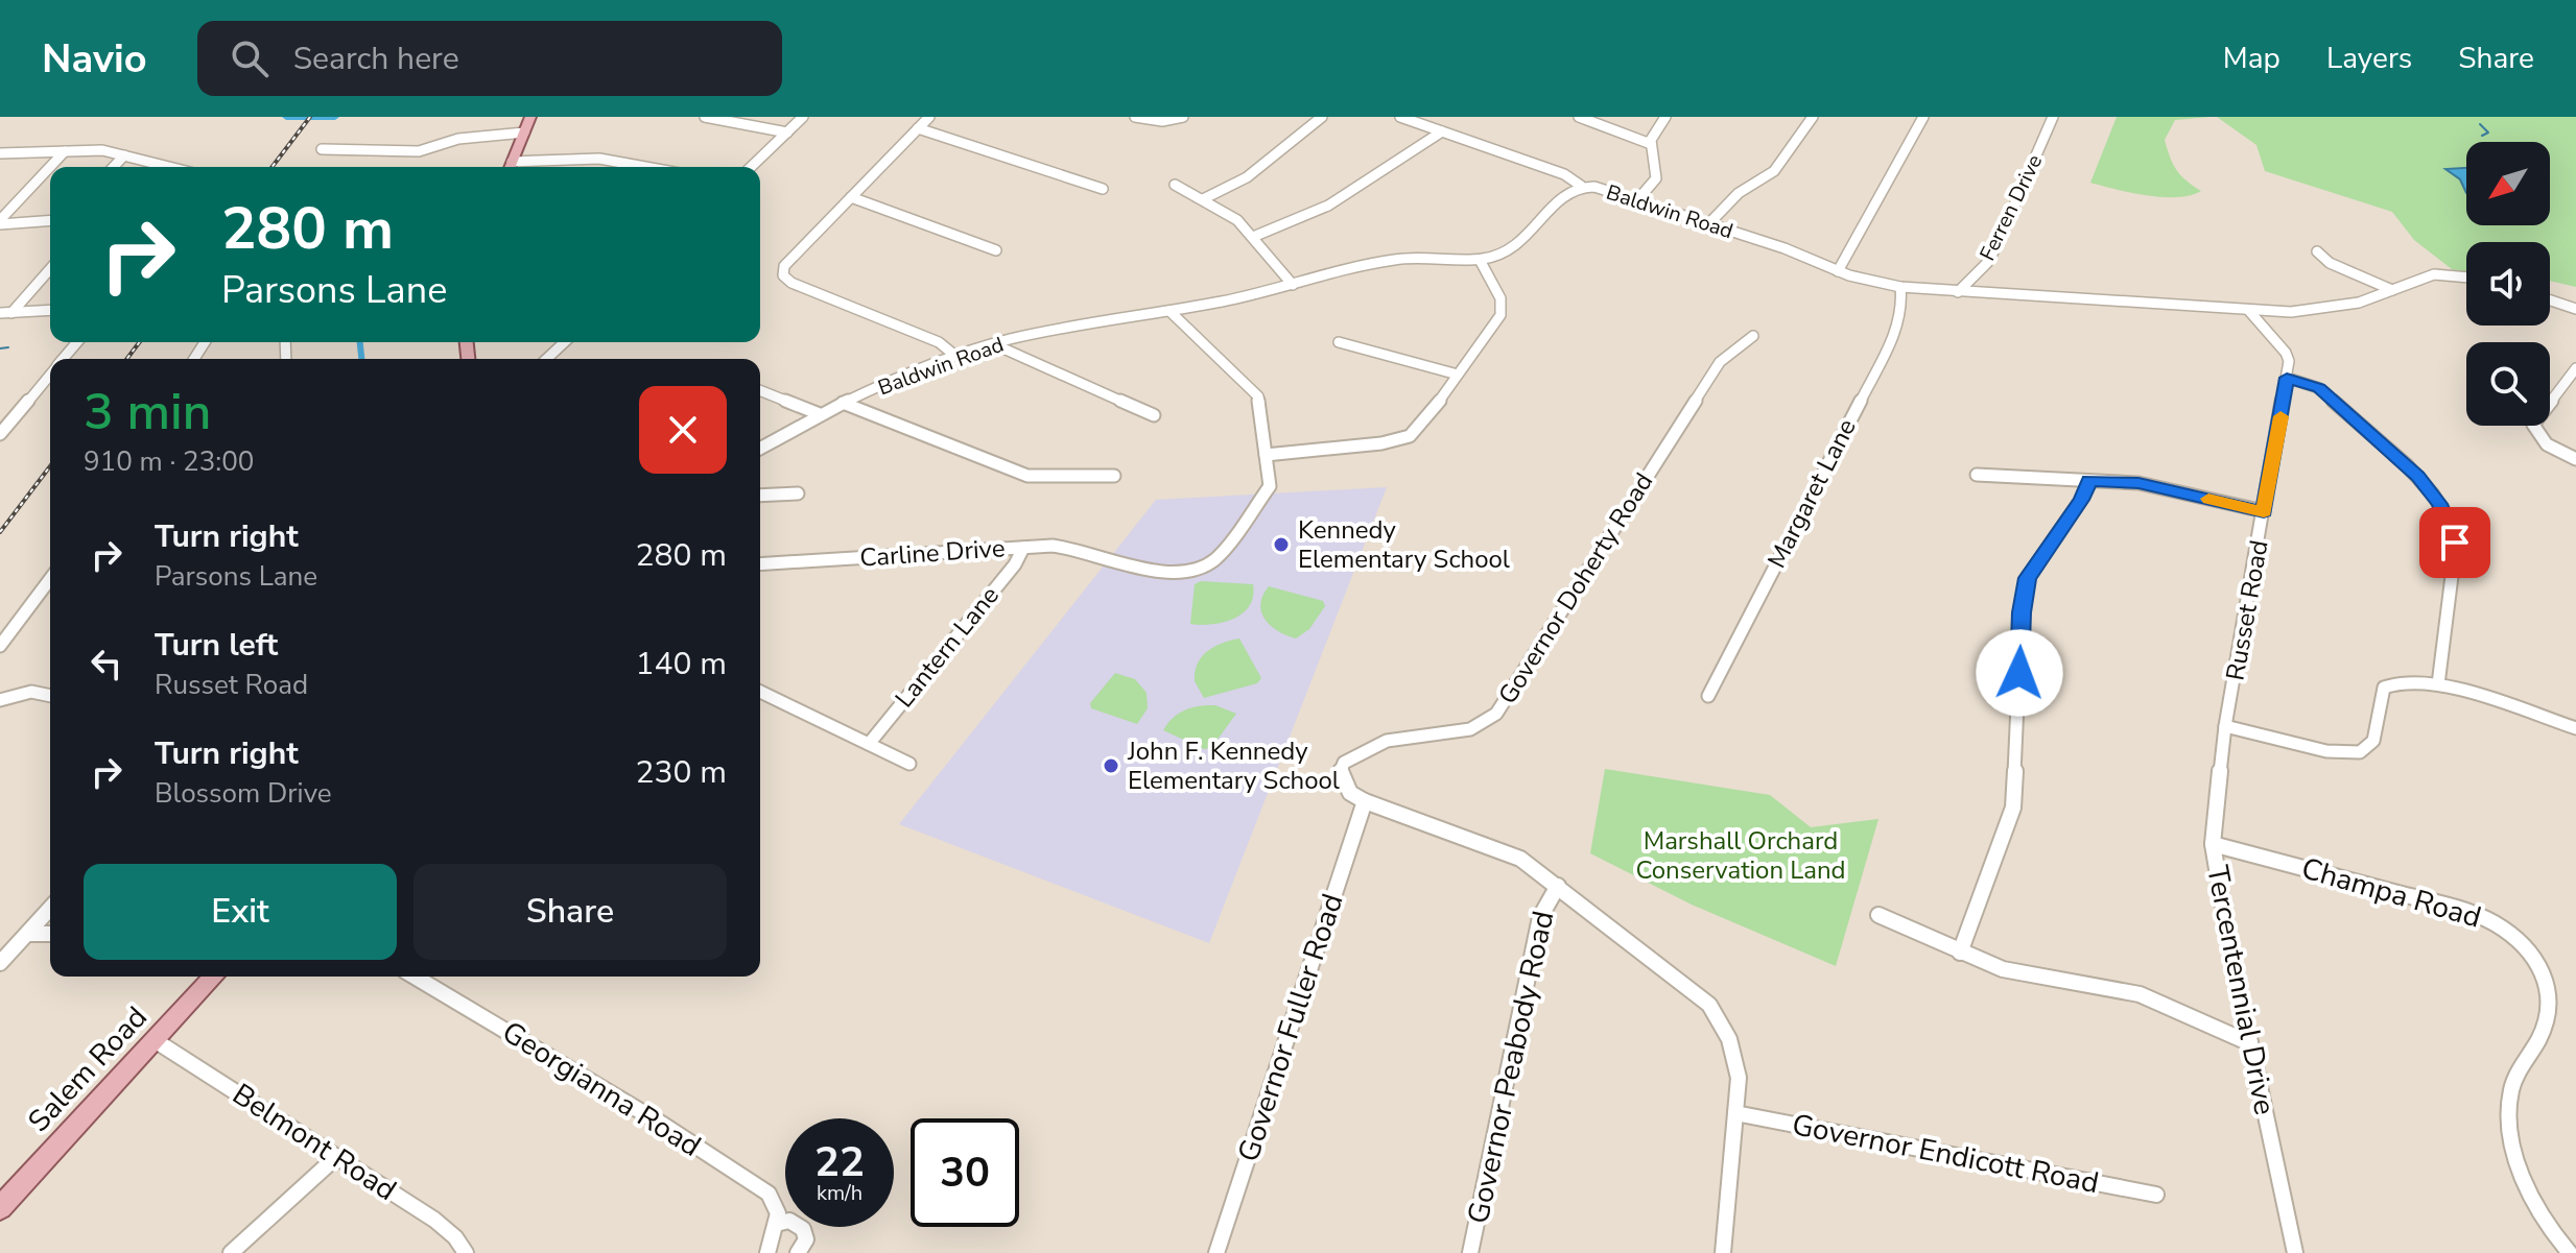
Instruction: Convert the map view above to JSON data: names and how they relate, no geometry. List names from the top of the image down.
{
  "streets": {
    "main road": ["Salem Road"],
    "street": [
      "Ferren Drive",
      "Baldwin Road",
      "Margaret Lane",
      "Carline Drive",
      "Governor Doherty Road",
      "Russet Road",
      "Lantern Lane",
      "Champa Road",
      "Tercentennial Drive",
      "Governor Fuller Road",
      "Governor Peabody Road",
      "Georgianna Road",
      "Belmont Road",
      "Governor Endicott Road"
    ]
  },
  "crossings": [
    ["Ferren Drive", "Baldwin Road"],
    ["Baldwin Road", "Margaret Lane"],
    ["Baldwin Road", "Carline Drive"],
    ["Baldwin Road", "Russet Road"],
    ["Carline Drive", "Lantern Lane"],
    ["Governor Doherty Road", "Governor Fuller Road"],
    ["Russet Road", "Tercentennial Drive"],
    ["Champa Road", "Tercentennial Drive"],
    ["Salem Road", "Belmont Road"]
  ],
  "parks": ["Marshall Orchard Conservation Land"],
  "places": ["Kennedy Elementary School", "John F. Kennedy Elementary School"],
  "north": "bottom left",
  "page": {
    "header": "Navio",
    "search": "Search here",
    "nav": ["Map", "Layers", "Share"],
    "turn": ["280 m", "Parsons Lane"],
    "heading": ["3 min", "910 m · 23:00"],
    "list": [
      {
        "name": "Turn right",
        "note": "Parsons Lane",
        "value": "280 m"
      },
      {
        "name": "Turn left",
        "note": "Russet Road",
        "value": "140 m"
      },
      {
        "name": "Turn right",
        "note": "Blossom Drive",
        "value": "230 m"
      }
    ],
    "buttons": ["Exit", "Share"],
    "speed": "22 km/h",
    "limit": "30"
  }
}
